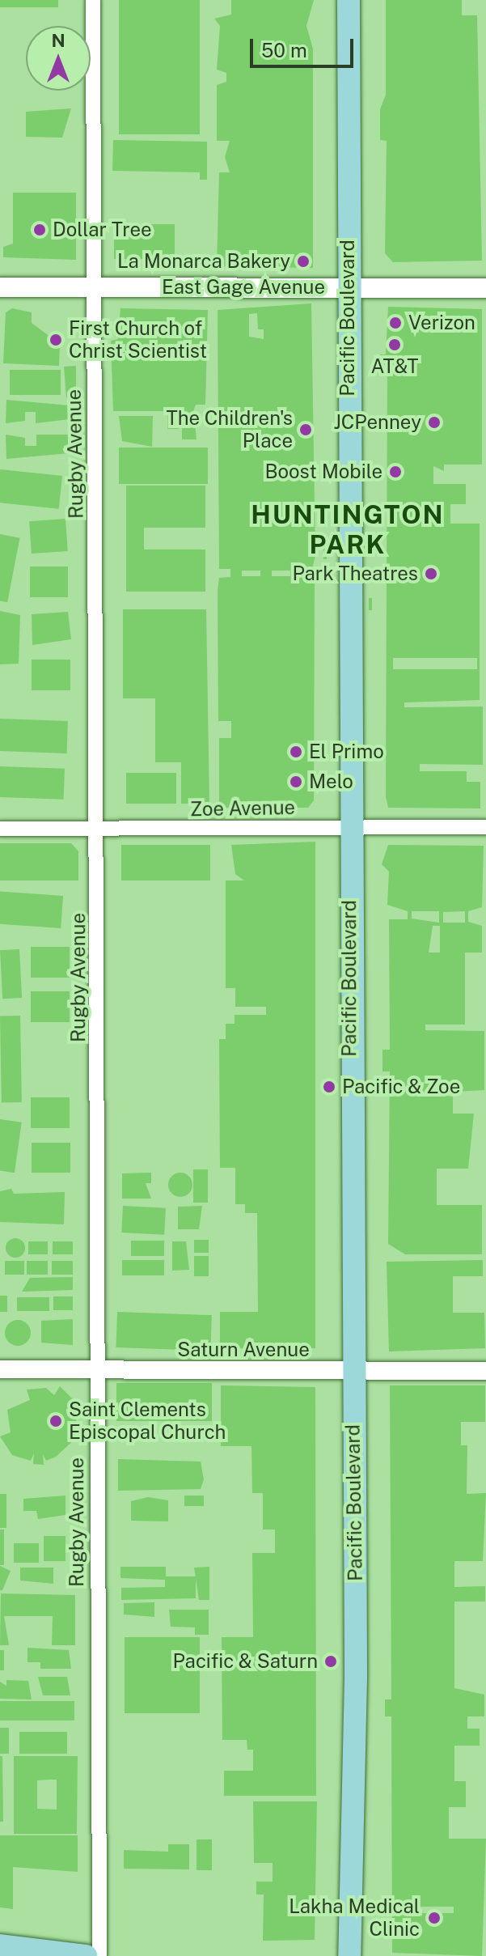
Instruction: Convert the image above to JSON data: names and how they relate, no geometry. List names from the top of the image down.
{
  "streets": {
    "main road": ["East Gage Avenue", "Pacific Boulevard"],
    "street": ["Rugby Avenue", "Zoe Avenue", "Saturn Avenue"]
  },
  "crossings": [
    ["East Gage Avenue", "Pacific Boulevard"],
    ["East Gage Avenue", "Rugby Avenue"],
    ["Pacific Boulevard", "Zoe Avenue"],
    ["Pacific Boulevard", "Saturn Avenue"],
    ["Rugby Avenue", "Zoe Avenue"],
    ["Rugby Avenue", "Saturn Avenue"]
  ],
  "districts": ["HUNTINGTON PARK"],
  "places": [
    "Dollar Tree",
    "La Monarca Bakery",
    "Verizon",
    "First Church of Christ Scientist",
    "AT&T",
    "JCPenney",
    "The Children's Place",
    "Boost Mobile",
    "Park Theatres",
    "El Primo",
    "Melo",
    "Pacific & Zoe",
    "Saint Clements Episcopal Church",
    "Pacific & Saturn",
    "Lakha Medical Clinic"
  ],
  "scale_bar": "50 m",
  "north": "top"
}
